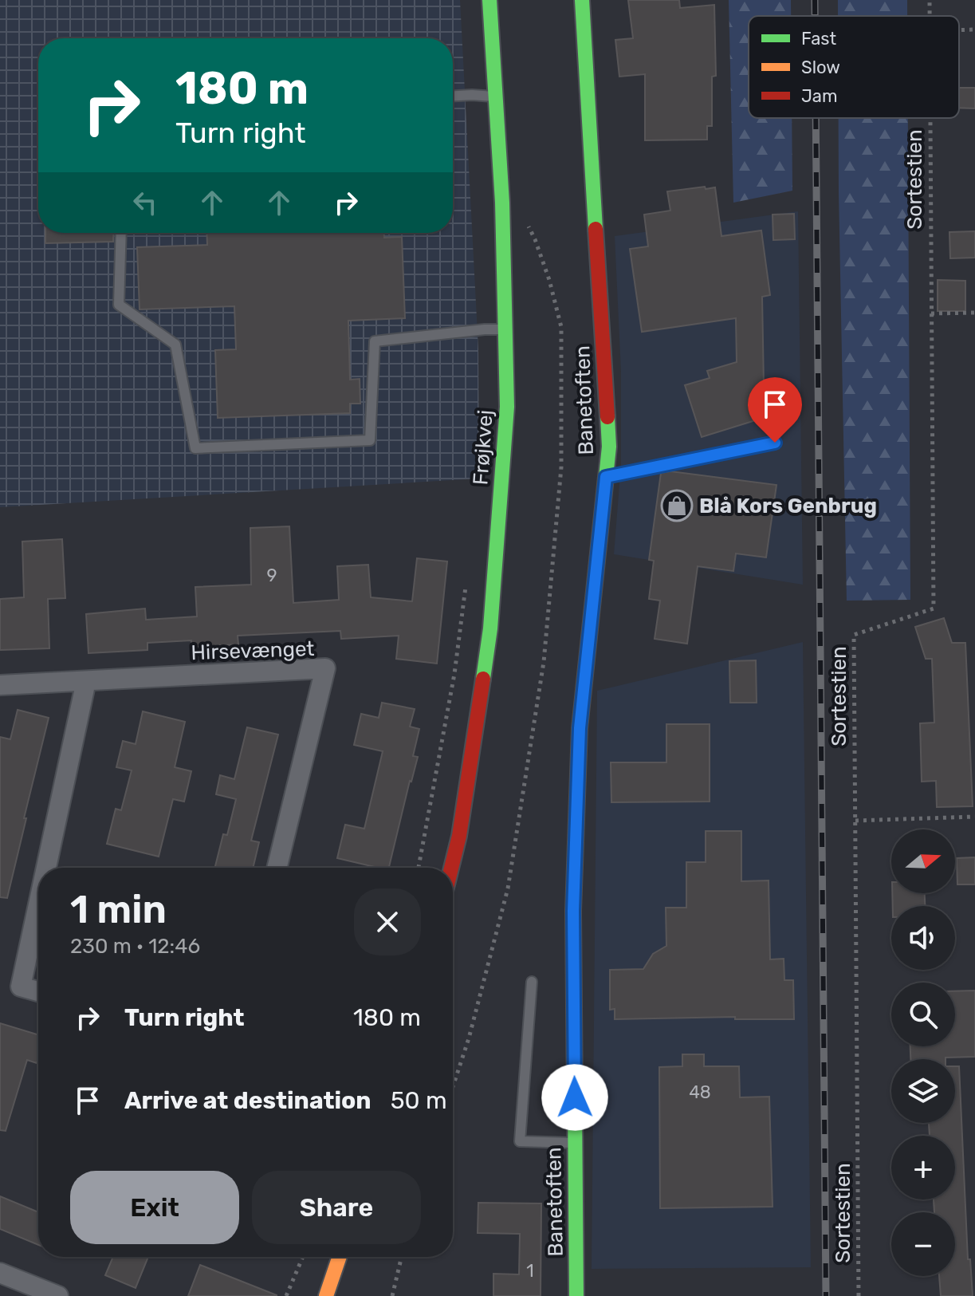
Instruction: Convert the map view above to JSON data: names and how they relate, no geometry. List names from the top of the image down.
{
  "streets": {
    "street": ["Banetoften", "Frøjkvej", "Hirsevænget"],
    "path": ["Sortestien"]
  },
  "places": {
    "shop": ["Blå Kors Genbrug"]
  },
  "house_numbers": ["9", "48", "1"],
  "legend": ["Fast", "Slow", "Jam"],
  "north": "right",
  "page": {
    "turn": ["180 m", "Turn right"],
    "map_buttons": ["+", "−"],
    "heading": ["1 min", "230 m · 12:46"],
    "list": [
      {
        "name": "Turn right",
        "value": "180 m"
      },
      {
        "name": "Arrive at destination",
        "value": "50 m"
      }
    ],
    "buttons": ["Exit", "Share"]
  }
}
